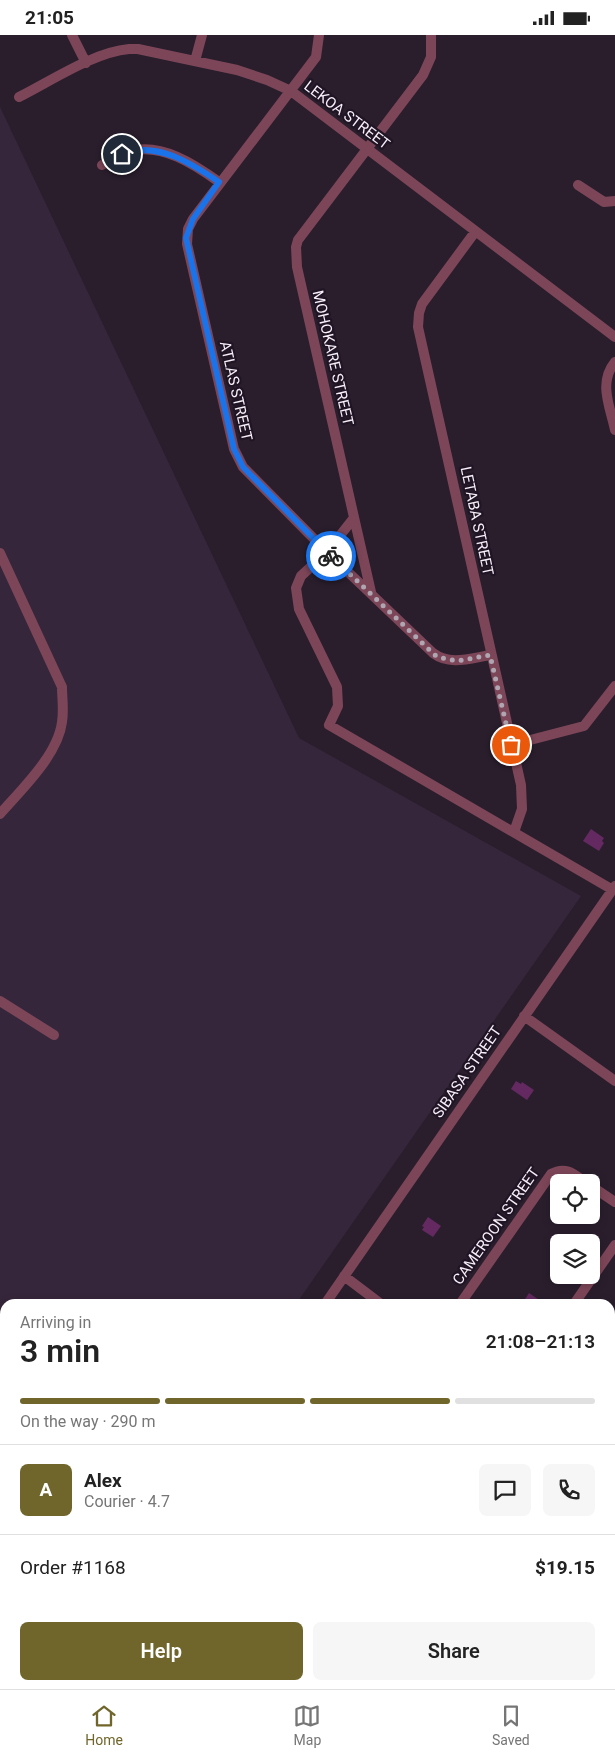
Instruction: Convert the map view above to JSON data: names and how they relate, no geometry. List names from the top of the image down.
{
  "streets": {
    "street": [
      "LEKOA STREET",
      "MOHOKARE STREET",
      "ATLAS STREET",
      "LETABA STREET",
      "SIBASA STREET",
      "CAMEROON STREET"
    ]
  },
  "crossings": [
    ["LEKOA STREET", "MOHOKARE STREET"],
    ["LEKOA STREET", "ATLAS STREET"],
    ["LEKOA STREET", "LETABA STREET"],
    ["MOHOKARE STREET", "ATLAS STREET"],
    ["ATLAS STREET", "LETABA STREET"]
  ],
  "page": {
    "status": "21:05",
    "heading": ["3 min", "Arriving in", "21:08–21:13"],
    "panel": [
      "Alex",
      "Courier · 4.7",
      "Order #1168",
      "$19.15"
    ],
    "bar": "On the way · 290 m",
    "round": "A",
    "buttons": ["Help", "Share"],
    "tabs": ["Home", "Map", "Saved"]
  }
}
